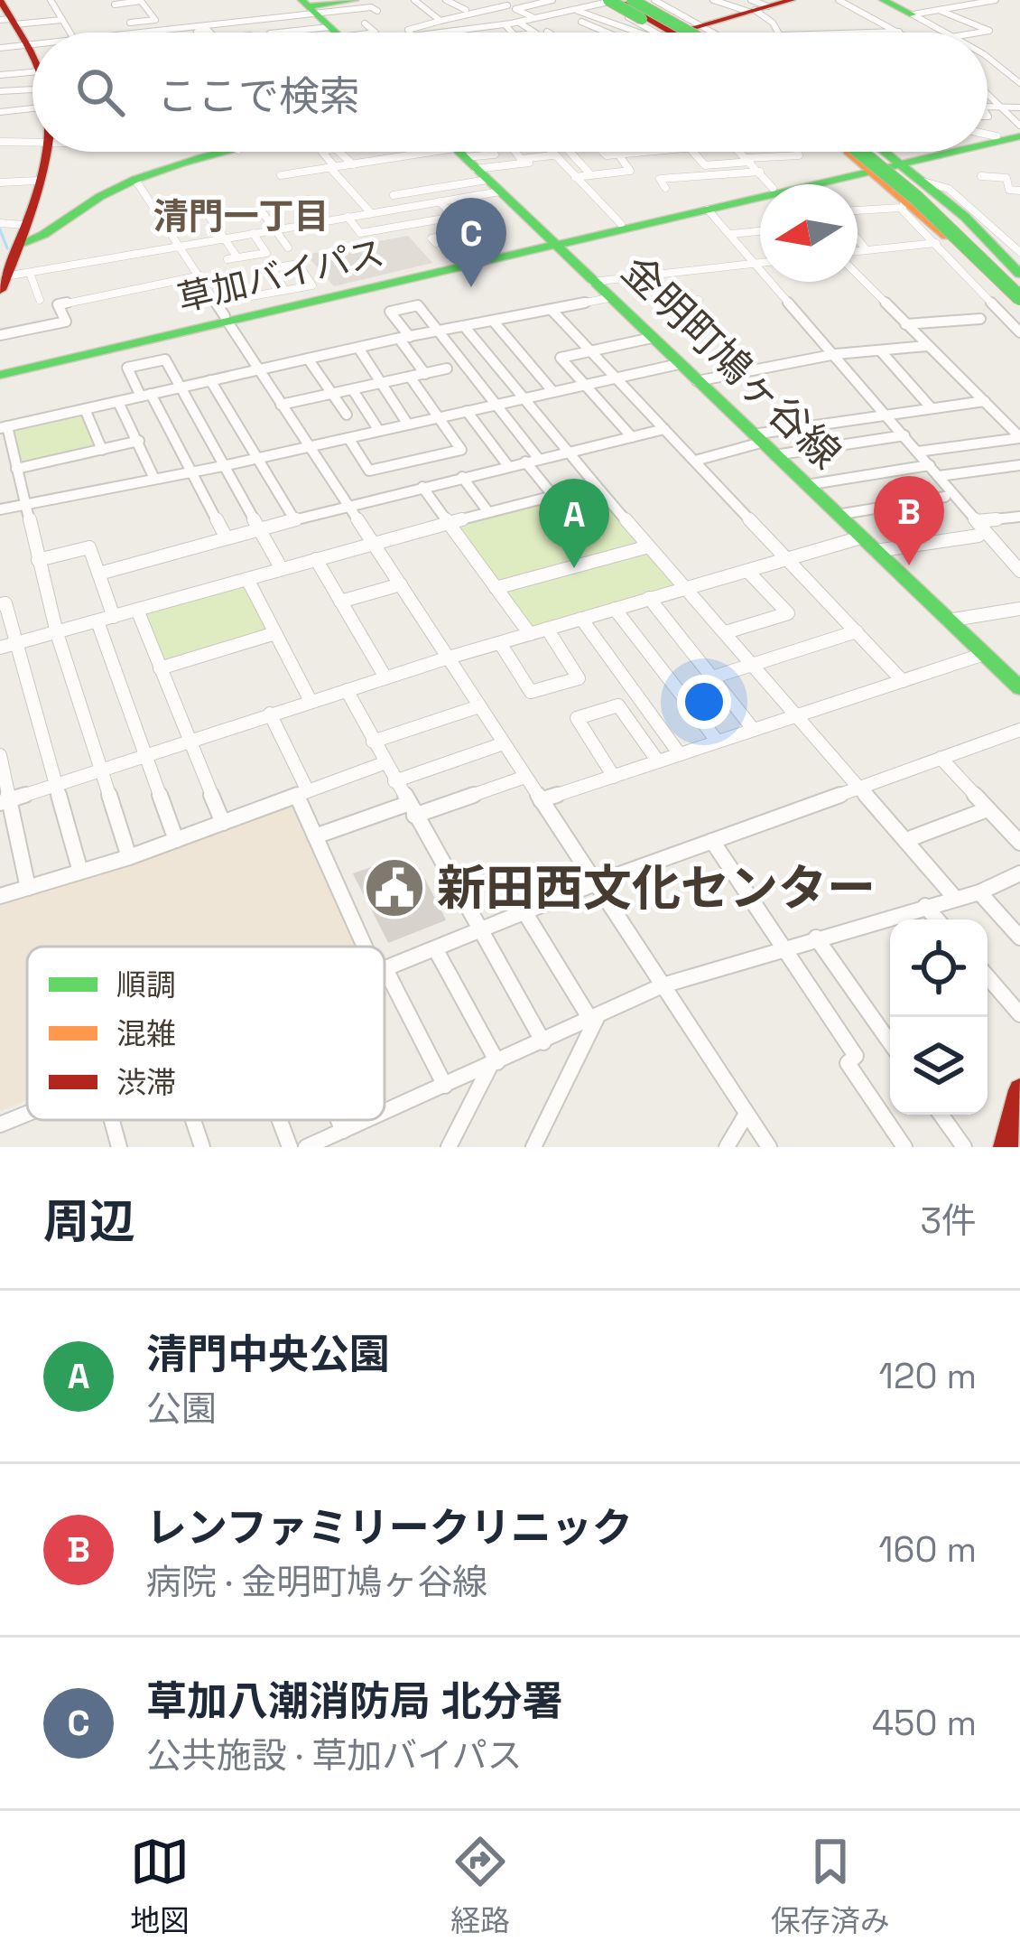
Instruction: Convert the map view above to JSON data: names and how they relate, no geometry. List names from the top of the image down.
{
  "streets": {
    "main road": ["草加バイパス", "金明町鳩ヶ谷線"]
  },
  "crossings": [
    ["草加バイパス", "金明町鳩ヶ谷線"]
  ],
  "districts": ["清門一丁目"],
  "places": {
    "public building": ["新田西文化センター"]
  },
  "legend": ["順調", "混雑", "渋滞"],
  "north": "left",
  "page": {
    "search": "ここで検索",
    "pins": ["C", "B", "A"],
    "heading": ["周辺", "3件"],
    "list": [
      {
        "mark": "A",
        "name": "清門中央公園",
        "note": "公園",
        "value": "120 m"
      },
      {
        "mark": "B",
        "name": "レンファミリークリニック",
        "note": "病院 · 金明町鳩ヶ谷線",
        "value": "160 m"
      },
      {
        "mark": "C",
        "name": "草加八潮消防局 北分署",
        "note": "公共施設 · 草加バイパス",
        "value": "450 m"
      }
    ],
    "nav": ["地図", "経路", "保存済み"]
  }
}
